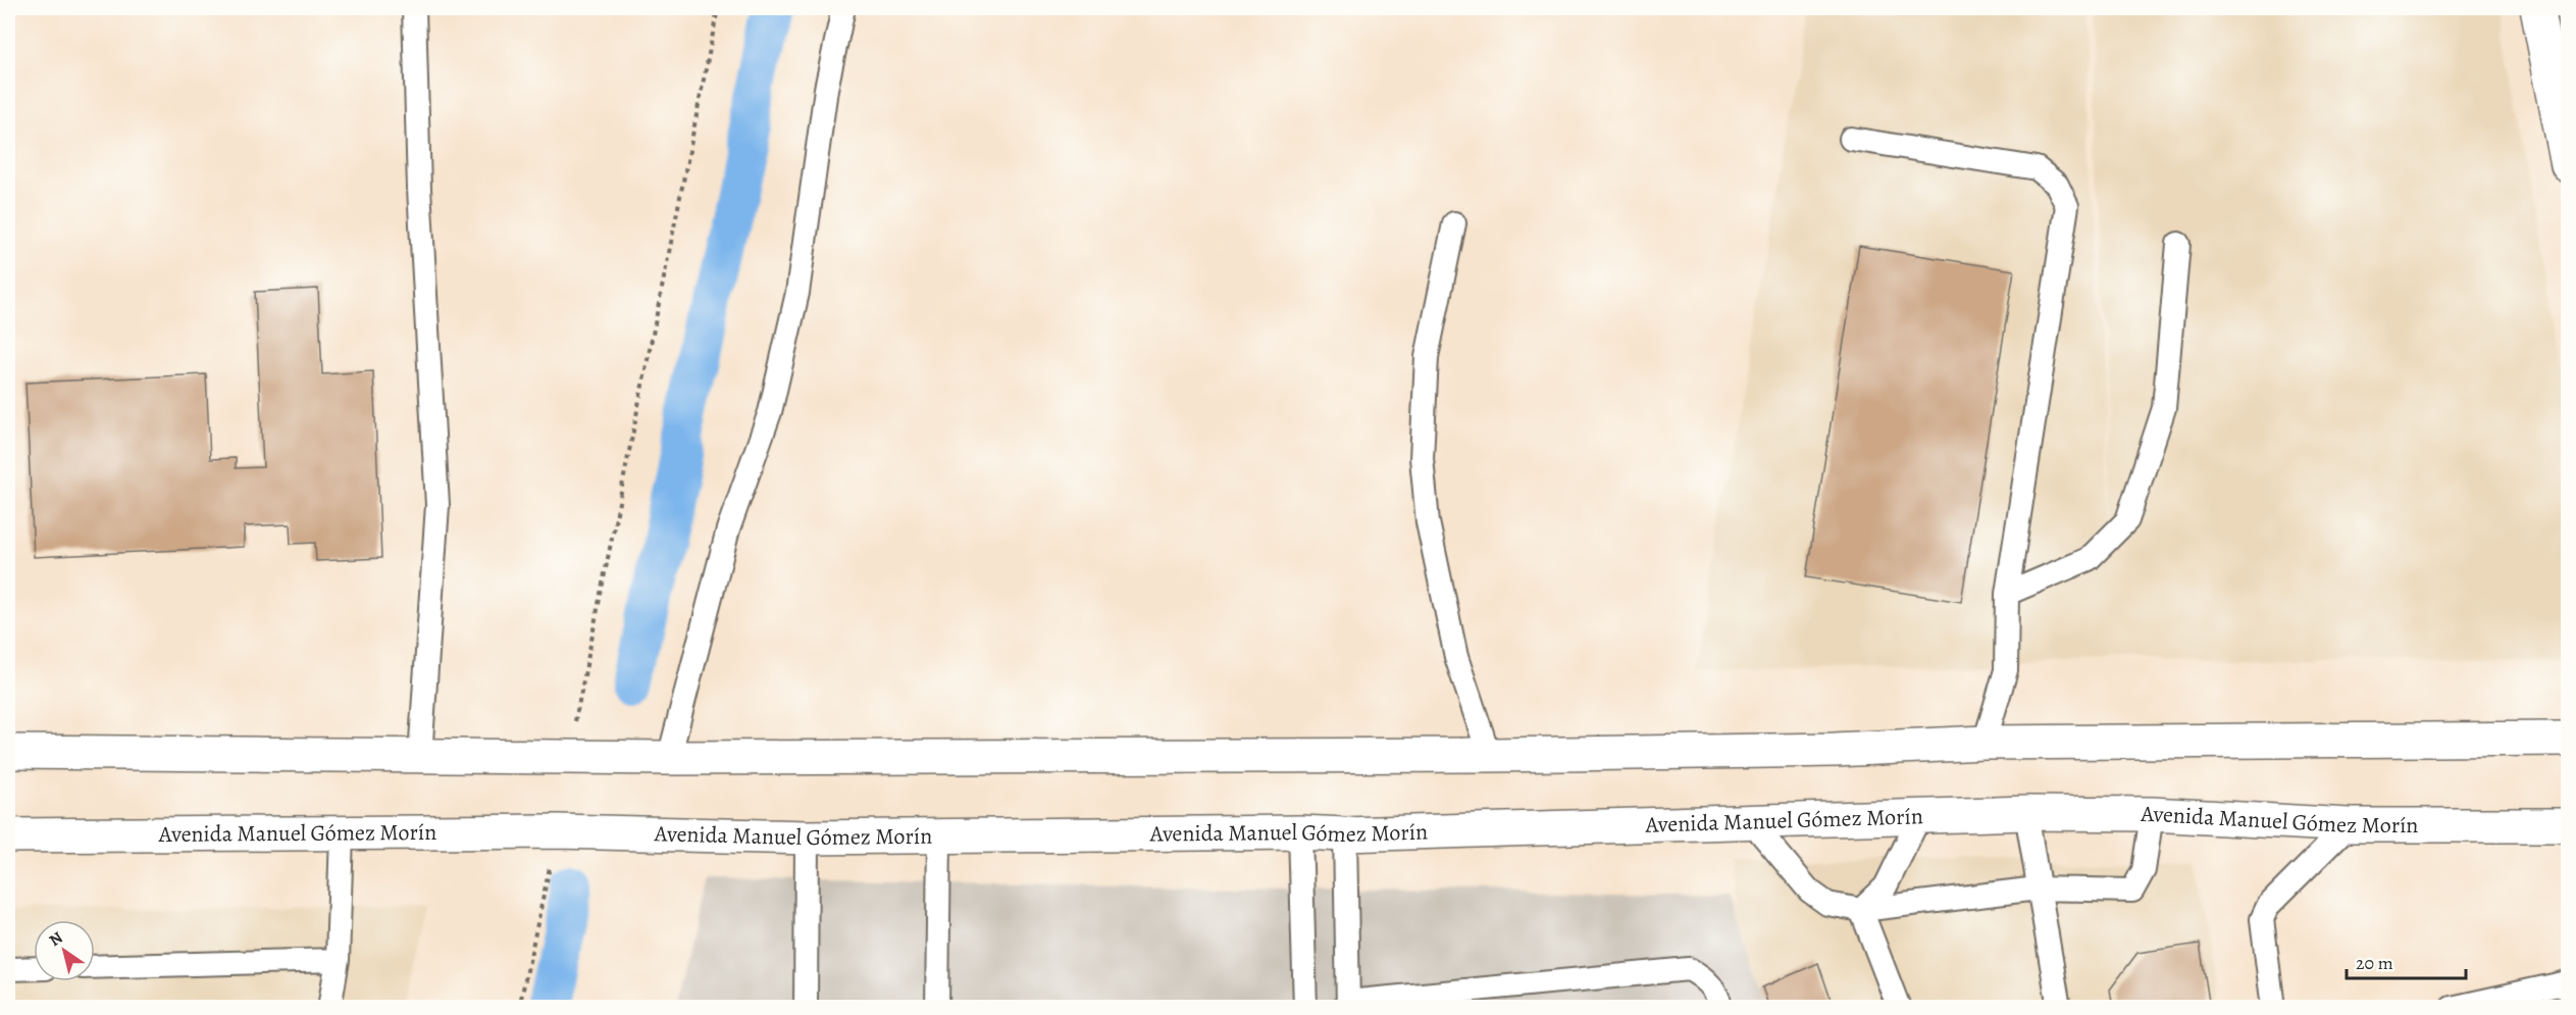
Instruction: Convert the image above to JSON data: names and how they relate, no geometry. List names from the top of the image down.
{
  "streets": {
    "main road": ["Avenida Manuel Gómez Morín"]
  },
  "scale_bar": "20 m",
  "north": "top left"
}
